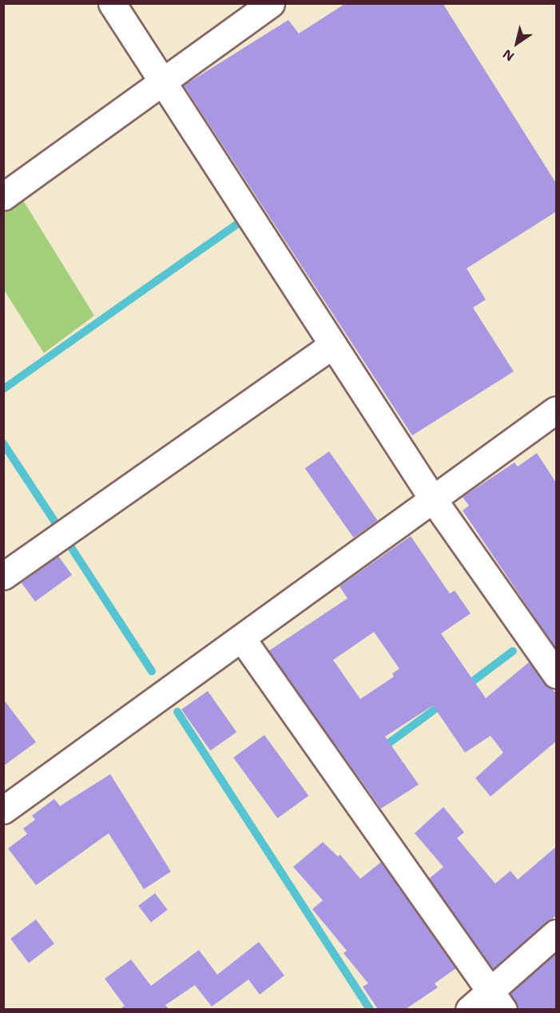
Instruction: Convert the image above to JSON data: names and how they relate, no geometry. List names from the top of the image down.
{
  "north": "bottom left"
}
